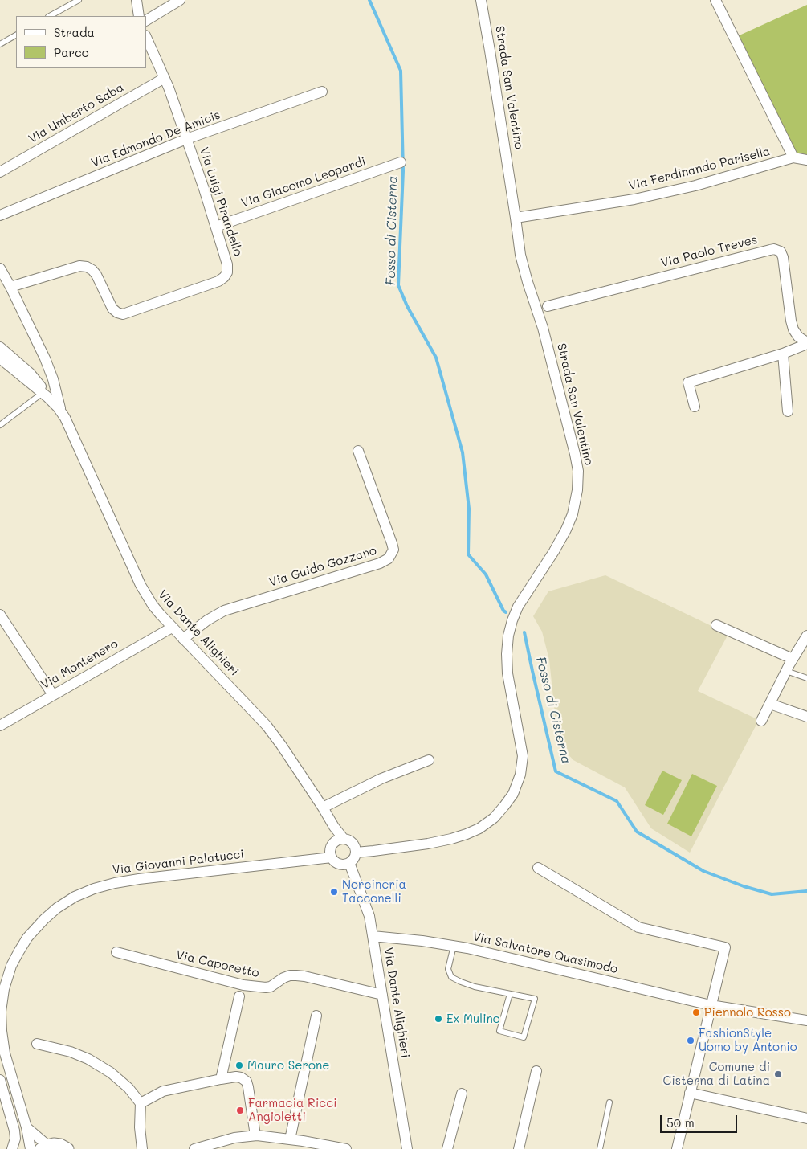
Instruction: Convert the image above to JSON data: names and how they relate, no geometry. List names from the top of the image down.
{
  "streets": {
    "street": [
      "Strada San Valentino",
      "Via Umberto Saba",
      "Via Edmondo De Amicis",
      "Via Ferdinando Parisella",
      "Via Giacomo Leopardi",
      "Via Luigi Pirandello",
      "Via Paolo Treves",
      "Via Guido Gozzano",
      "Via Dante Alighieri",
      "Via Montenero",
      "Via Giovanni Palatucci",
      "Via Salvatore Quasimodo",
      "Via Caporetto"
    ]
  },
  "crossings": [
    ["Strada San Valentino", "Via Ferdinando Parisella"],
    ["Strada San Valentino", "Via Dante Alighieri"],
    ["Strada San Valentino", "Via Giovanni Palatucci"],
    ["Via Umberto Saba", "Via Luigi Pirandello"],
    ["Via Edmondo De Amicis", "Via Luigi Pirandello"],
    ["Via Giacomo Leopardi", "Via Luigi Pirandello"],
    ["Via Guido Gozzano", "Via Dante Alighieri"],
    ["Via Dante Alighieri", "Via Montenero"],
    ["Via Dante Alighieri", "Via Giovanni Palatucci"],
    ["Via Dante Alighieri", "Via Salvatore Quasimodo"],
    ["Via Dante Alighieri", "Via Caporetto"]
  ],
  "water": ["Fosso di Cisterna"],
  "places": [
    "Norcineria Tacconelli",
    "Piennolo Rosso",
    "Ex Mulino",
    "FashionStyle Uomo by Antonio",
    "Mauro Serone",
    "Comune di Cisterna di Latina",
    "Farmacia Ricci Angioletti"
  ],
  "legend": ["Strada", "Parco"],
  "scale_bar": "50 m"
}
